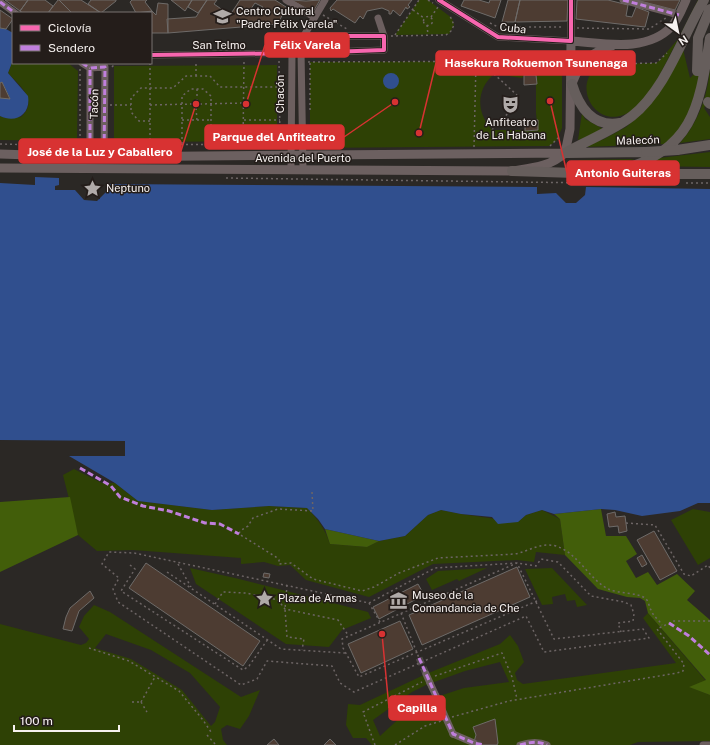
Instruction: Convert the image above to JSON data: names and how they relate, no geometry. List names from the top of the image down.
{
  "streets": {
    "highway": ["Malecón", "Avenida del Puerto"],
    "main road": ["Cuba"],
    "street": ["San Telmo", "Chacón", "Tacón"]
  },
  "crossings": [
    ["San Telmo", "Chacón"],
    ["Chacón", "Avenida del Puerto"],
    ["Tacón", "Avenida del Puerto"],
    ["Malecón", "Avenida del Puerto"]
  ],
  "places": {
    "school or university": ["Centro Cultural \"Padre Félix Varela\""],
    "other": [
      "Antonio Guiteras",
      "Parque del Anfiteatro",
      "José de la Luz y Caballero",
      "Félix Varela",
      "Hasekura Rokuemon Tsunenaga",
      "Capilla"
    ],
    "theatre": ["Anfiteatro de La Habana"],
    "place": ["Neptuno", "Plaza de Armas"],
    "museum": ["Museo de la Comandancia de Che"]
  },
  "legend": ["Ciclovía", "Sendero"],
  "scale_bar": "100 m",
  "north": "bottom right"
}
